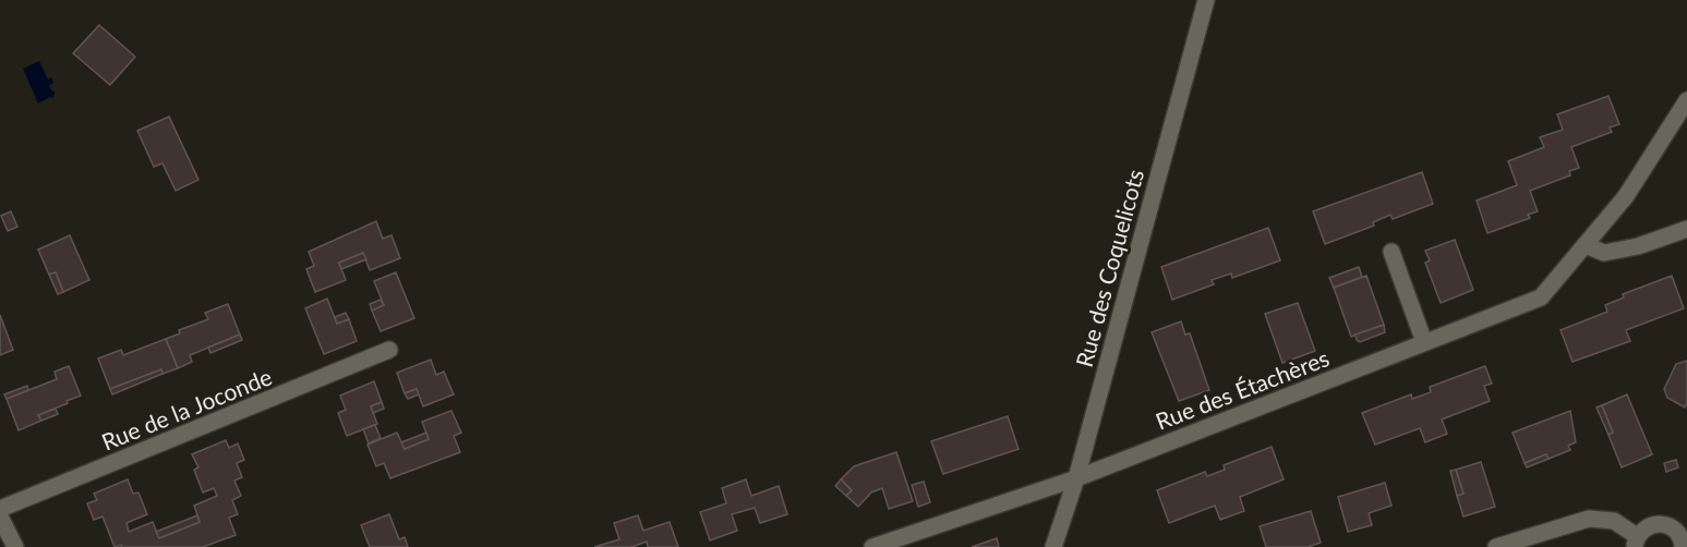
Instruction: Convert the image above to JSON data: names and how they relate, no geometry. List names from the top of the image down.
{
  "streets": {
    "street": ["Rue des Coquelicots", "Rue des Étachères", "Rue de la Joconde"]
  },
  "crossings": [
    ["Rue des Coquelicots", "Rue des Étachères"]
  ]
}
